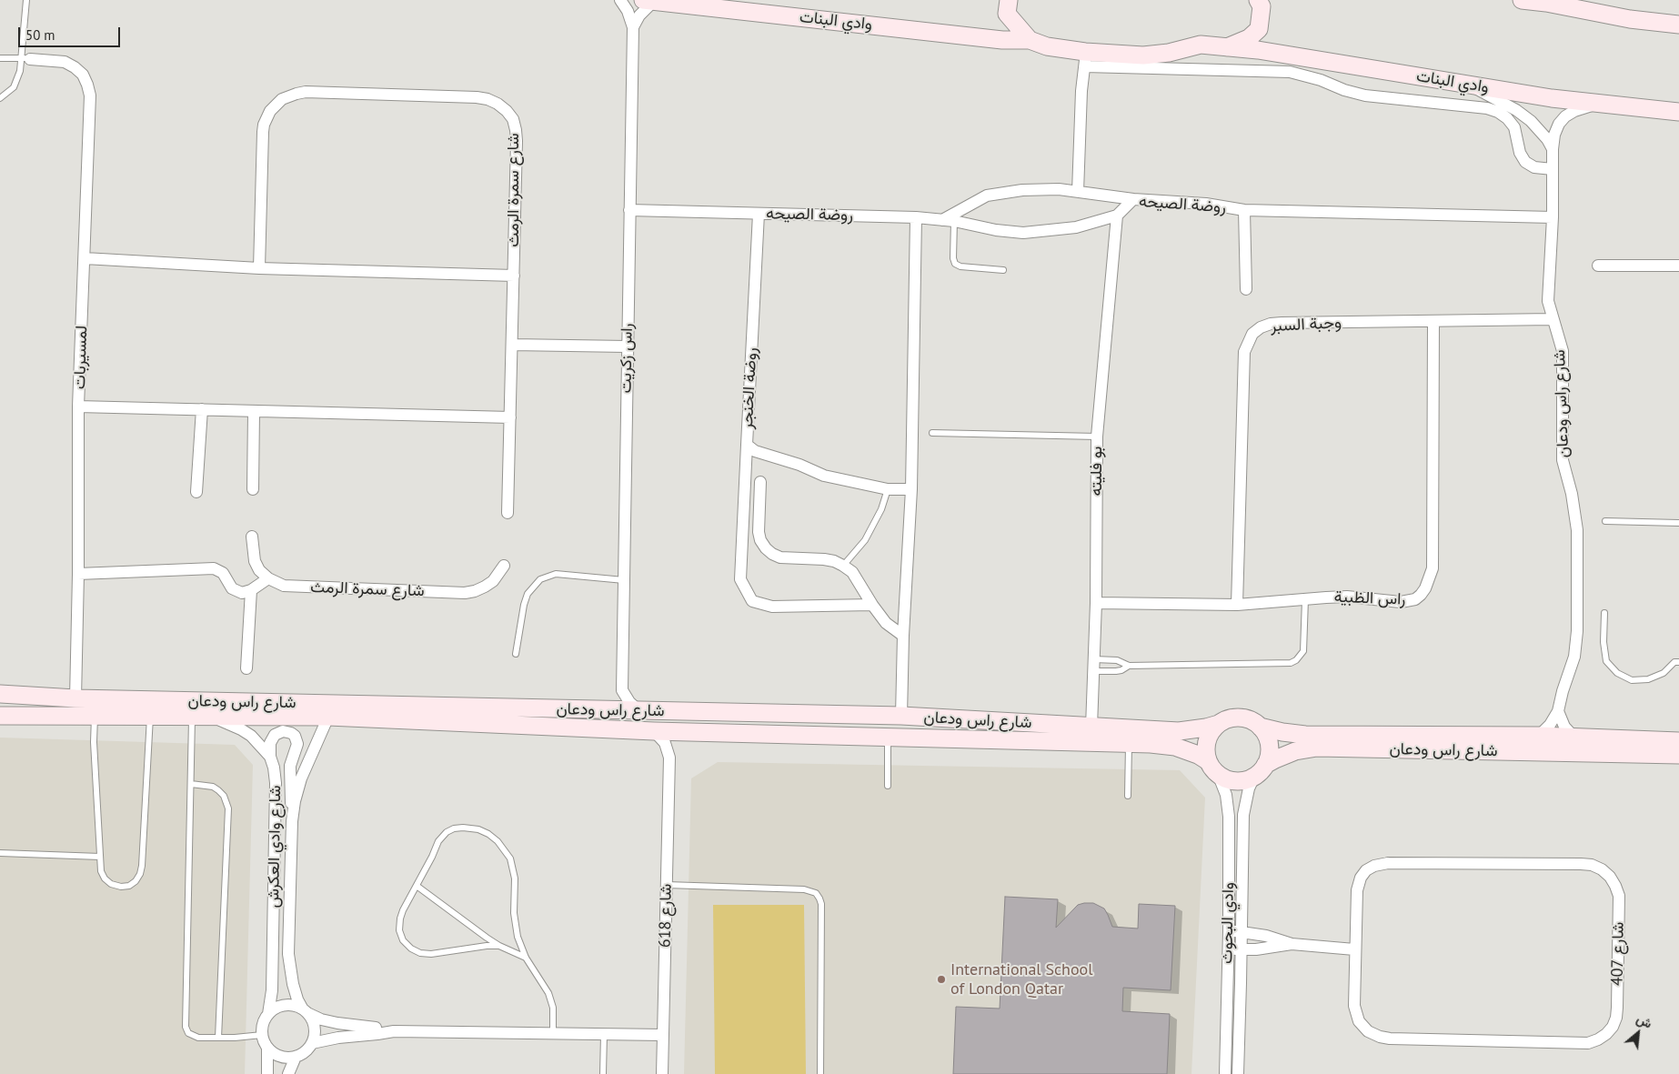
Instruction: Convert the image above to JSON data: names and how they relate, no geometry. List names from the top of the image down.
{
  "streets": {
    "street": [
      "وادي البنات",
      "شارع سمرة الرمث",
      "روضة الصيحه",
      "وجبة السبر",
      "لمسيربات",
      "راس زكريت",
      "روضة الخنجر",
      "شارع راس ودعان",
      "بو فليته",
      "راس الظبية",
      "شارع وادي العكرش",
      "شارع 618",
      "وادي البحوث",
      "شارع 407"
    ]
  },
  "crossings": [
    ["وادي البنات", "شارع راس ودعان"],
    ["روضة الصيحه", "راس زكريت"],
    ["روضة الصيحه", "روضة الخنجر"],
    ["روضة الصيحه", "شارع راس ودعان"],
    ["روضة الصيحه", "بو فليته"],
    ["وجبة السبر", "شارع راس ودعان"],
    ["وجبة السبر", "راس الظبية"],
    ["لمسيربات", "شارع راس ودعان"],
    ["شارع راس ودعان", "بو فليته"],
    ["شارع راس ودعان", "شارع وادي العكرش"],
    ["شارع راس ودعان", "شارع 618"],
    ["شارع راس ودعان", "وادي البحوث"],
    ["بو فليته", "راس الظبية"]
  ],
  "places": ["International School of London Qatar"],
  "scale_bar": "50 m",
  "north": "top right"
}
